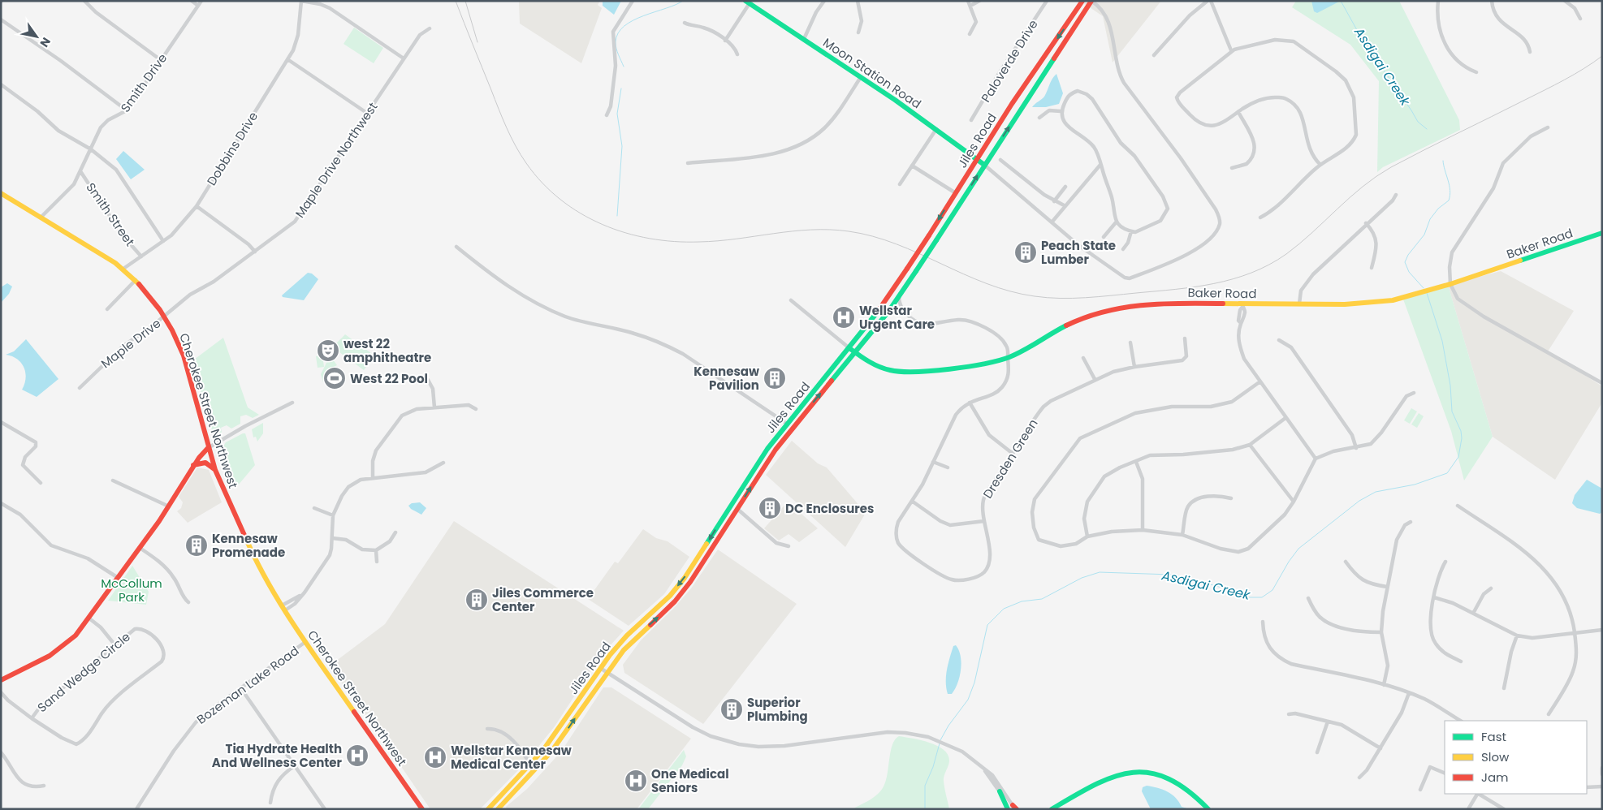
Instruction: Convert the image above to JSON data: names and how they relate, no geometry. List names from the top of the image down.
{
  "streets": {
    "street": [
      "Paloverde Drive",
      "Moon Station Road",
      "Smith Drive",
      "Jiles Road",
      "Dobbins Drive",
      "Maple Drive Northwest",
      "Smith Street",
      "Baker Road",
      "Maple Drive",
      "Cherokee Street Northwest",
      "Dresden Green",
      "Sand Wedge Circle",
      "Bozeman Lake Road"
    ]
  },
  "crossings": [
    ["Moon Station Road", "Jiles Road"],
    ["Smith Drive", "Smith Street"],
    ["Smith Drive", "Cherokee Street Northwest"],
    ["Jiles Road", "Baker Road"],
    ["Dobbins Drive", "Smith Street"],
    ["Dobbins Drive", "Cherokee Street Northwest"],
    ["Maple Drive Northwest", "Maple Drive"],
    ["Maple Drive Northwest", "Cherokee Street Northwest"],
    ["Baker Road", "Dresden Green"],
    ["Maple Drive", "Cherokee Street Northwest"],
    ["Cherokee Street Northwest", "Bozeman Lake Road"]
  ],
  "water": ["Asdigai Creek"],
  "parks": ["McCollum Park"],
  "places": {
    "building": [
      "Peach State Lumber",
      "Kennesaw Pavilion",
      "DC Enclosures",
      "Kennesaw Promenade",
      "Jiles Commerce Center",
      "Superior Plumbing"
    ],
    "hospital": [
      "Wellstar Urgent Care",
      "Tia Hydrate Health And Wellness Center",
      "Wellstar Kennesaw Medical Center",
      "One Medical Seniors"
    ],
    "theatre": ["west 22 amphitheatre"],
    "sports": ["West 22 Pool"]
  },
  "legend": ["Fast", "Slow", "Jam"],
  "north": "bottom right"
}
